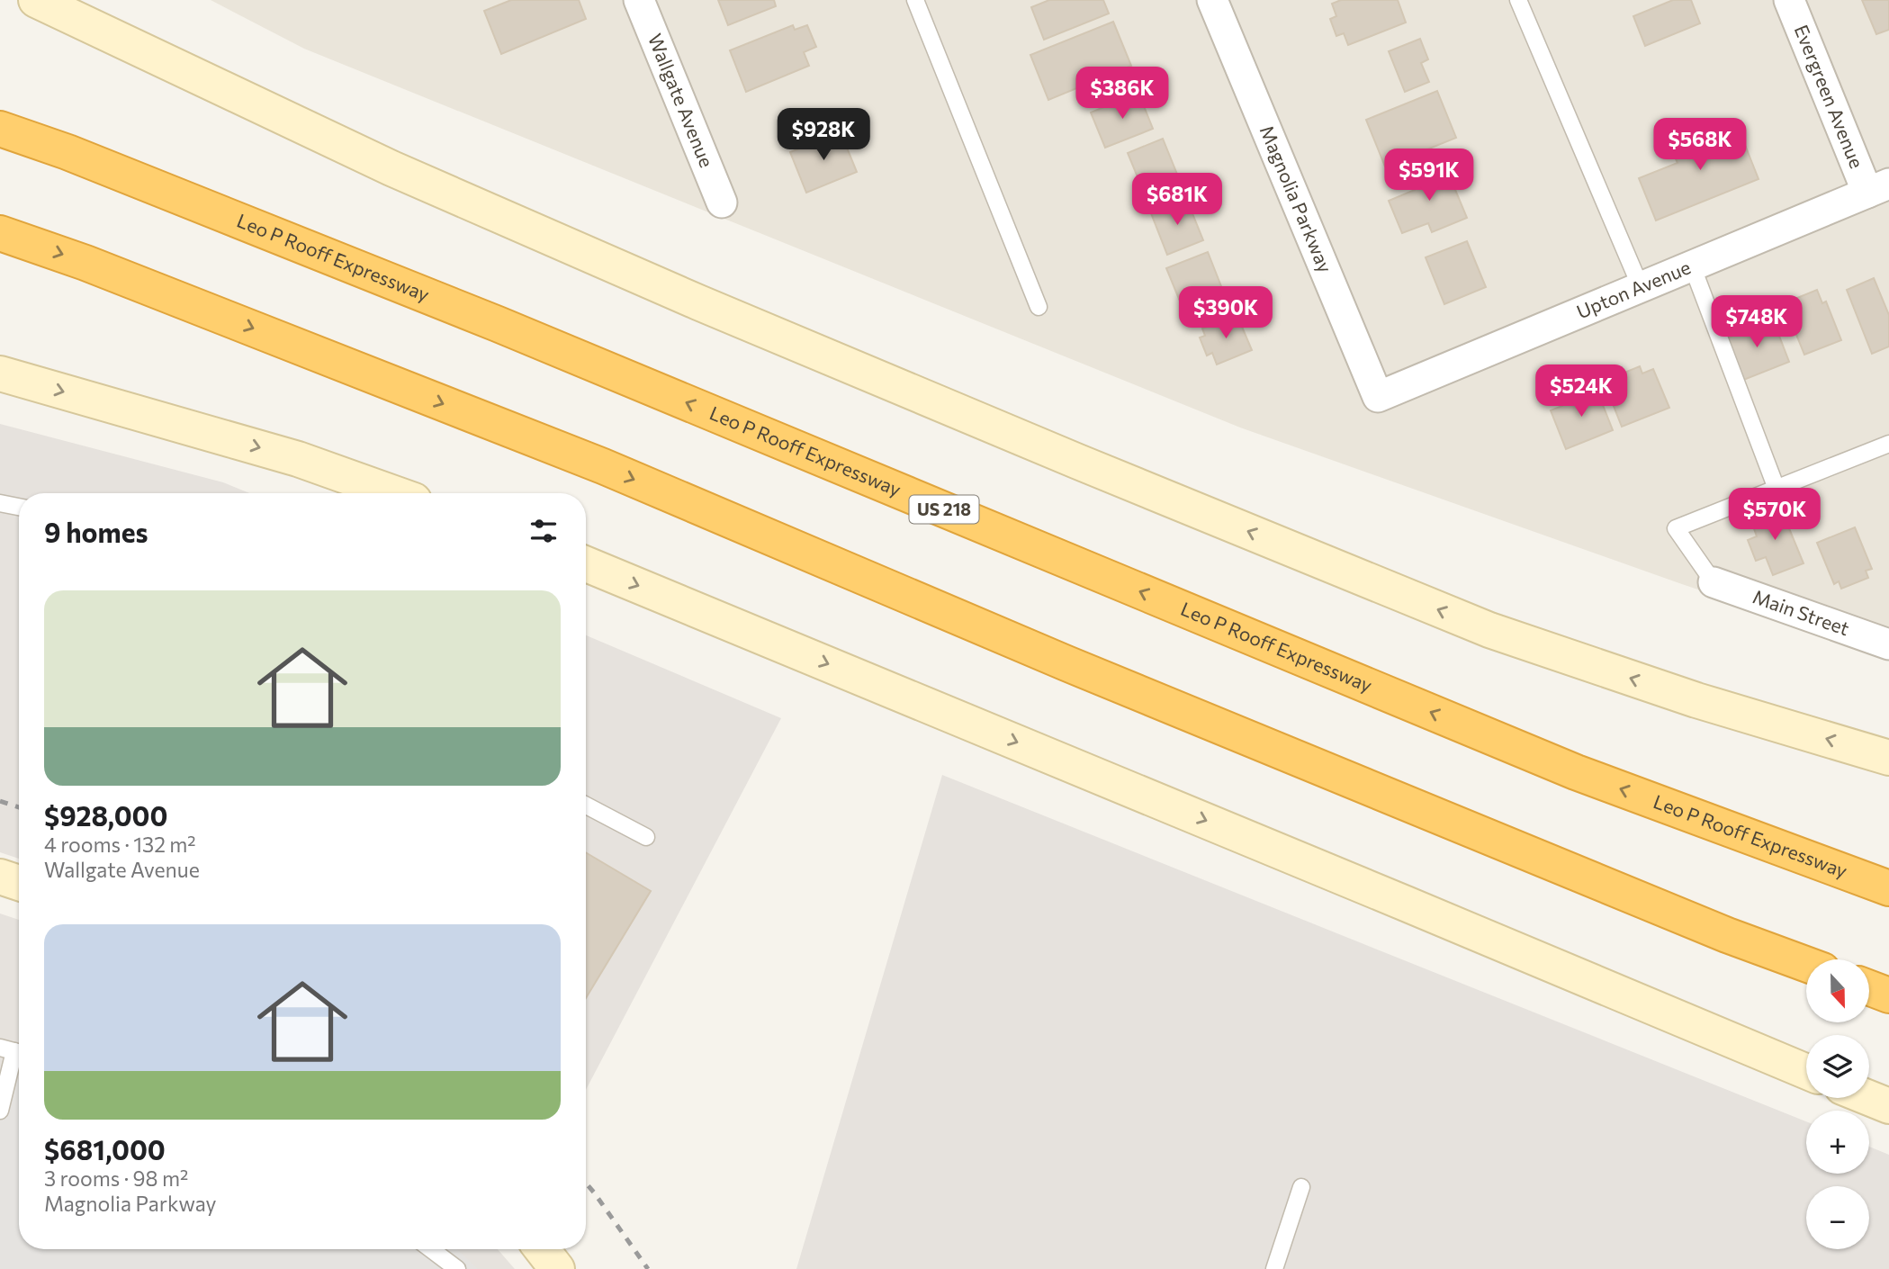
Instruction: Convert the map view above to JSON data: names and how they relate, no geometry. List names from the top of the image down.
{
  "streets": {
    "highway": ["Leo P Rooff Expressway", "US 218"],
    "street": [
      "Evergreen Avenue",
      "Wallgate Avenue",
      "Magnolia Parkway",
      "Upton Avenue",
      "Main Street"
    ]
  },
  "crossings": [
    ["Evergreen Avenue", "Upton Avenue"],
    ["Magnolia Parkway", "Upton Avenue"]
  ],
  "north": "bottom",
  "page": {
    "price": [
      "$386K",
      "$928K",
      "$568K",
      "$591K",
      "$681K",
      "$390K",
      "$748K",
      "$524K",
      "$570K"
    ],
    "heading": "9 homes",
    "list": [
      {
        "name": "$928,000",
        "note": "4 rooms · 132 m² · Wallgate Avenue"
      },
      {
        "name": "$681,000",
        "note": "3 rooms · 98 m² · Magnolia Parkway"
      }
    ],
    "map_buttons": ["+", "−"]
  }
}
